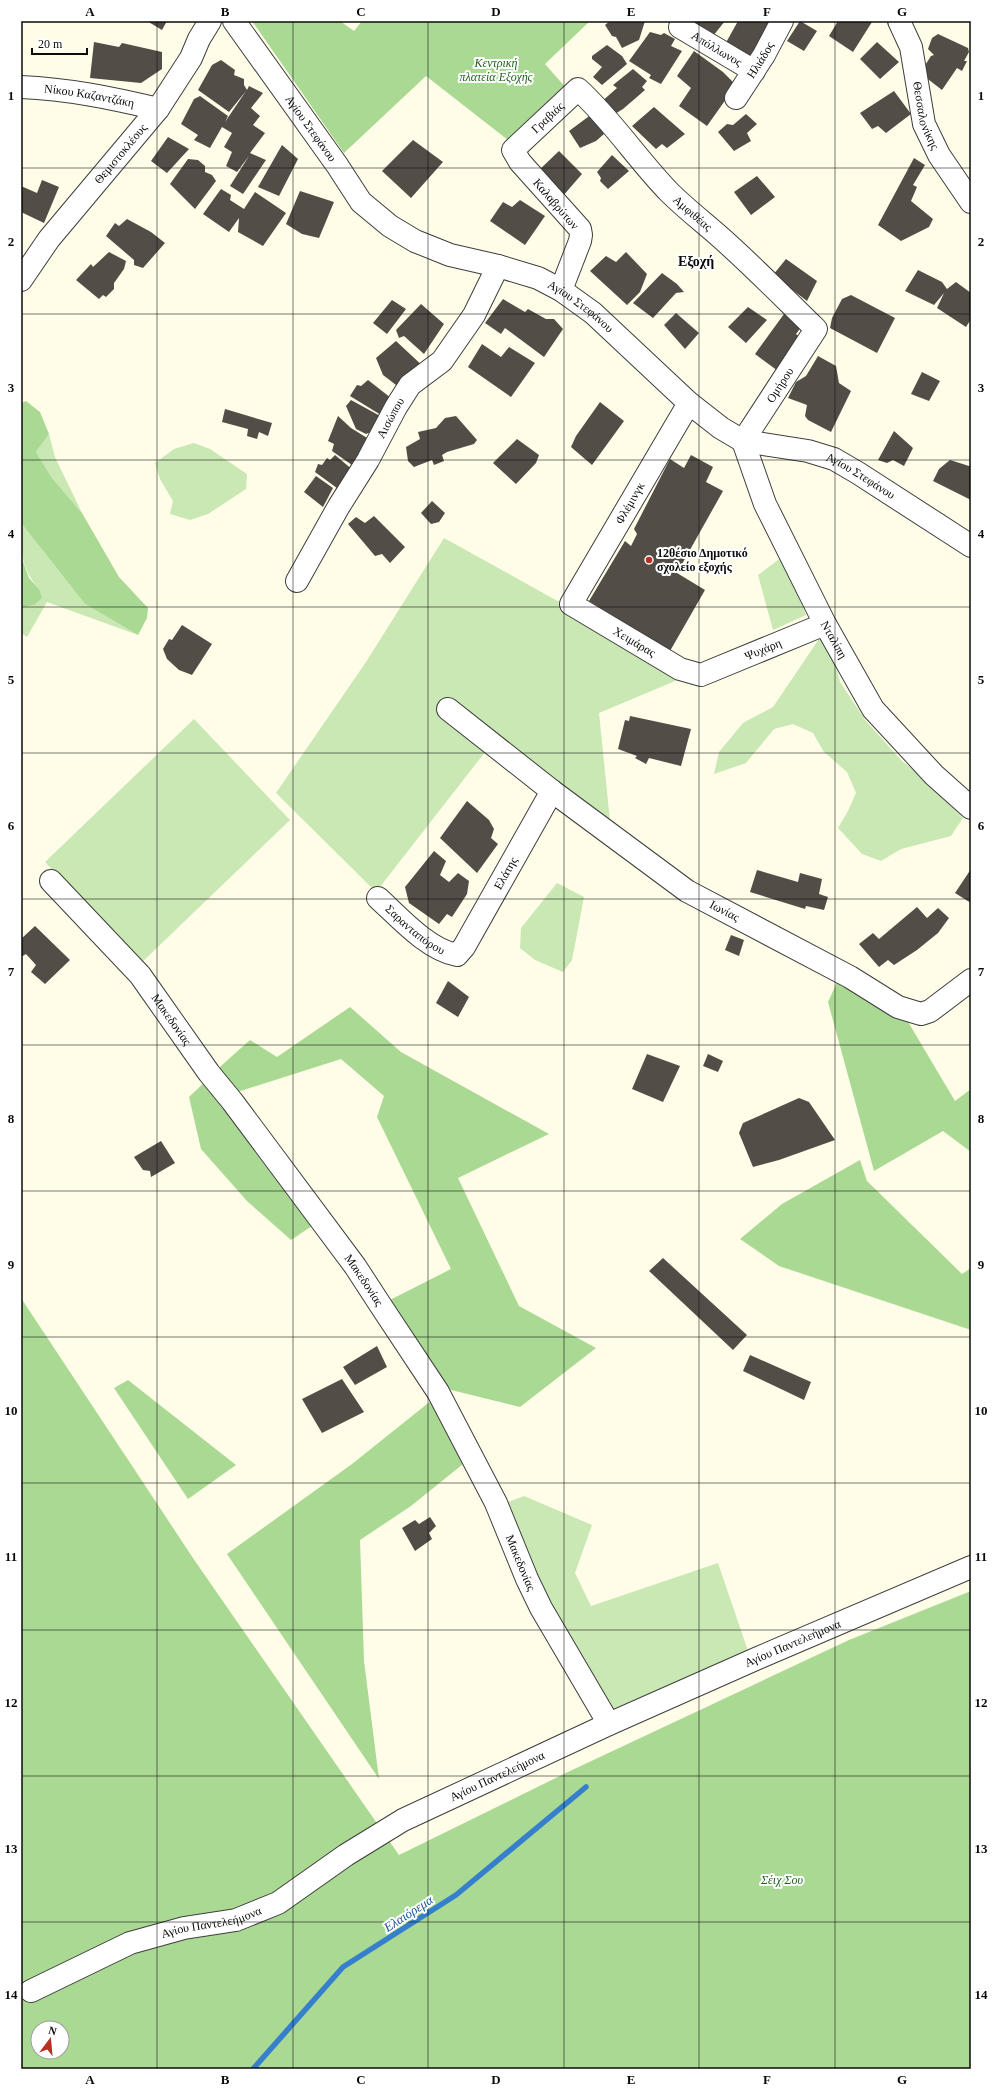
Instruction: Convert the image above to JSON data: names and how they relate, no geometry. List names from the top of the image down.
{
  "streets": {
    "street": [
      "Απόλλωνος",
      "Ηλιάδος",
      "Νίκου Καζαντζάκη",
      "Θεσσαλονίκης",
      "Γραβιάς",
      "Αγίου Στεφάνου",
      "Θεμιστοκλέους",
      "Καλαβρύτων",
      "Αμφιθέας",
      "Ομήρου",
      "Αισώπου",
      "Φλέμινγκ",
      "Νταλίπη",
      "Χειμάρας",
      "Ψυχάρη",
      "Ελάτης",
      "Ιωνίας",
      "Σαρανταπόρου",
      "Μακεδονίας",
      "Αγίου Παντελεήμονα"
    ]
  },
  "crossings": [
    ["Απόλλωνος", "Ηλιάδος"],
    ["Νίκου Καζαντζάκη", "Θεμιστοκλέους"],
    ["Γραβιάς", "Καλαβρύτων"],
    ["Γραβιάς", "Αμφιθέας"],
    ["Αγίου Στεφάνου", "Καλαβρύτων"],
    ["Αγίου Στεφάνου", "Ομήρου"],
    ["Αγίου Στεφάνου", "Αισώπου"],
    ["Αγίου Στεφάνου", "Φλέμινγκ"],
    ["Αγίου Στεφάνου", "Νταλίπη"],
    ["Αμφιθέας", "Ομήρου"],
    ["Ομήρου", "Νταλίπη"],
    ["Φλέμινγκ", "Χειμάρας"],
    ["Νταλίπη", "Ψυχάρη"],
    ["Χειμάρας", "Ψυχάρη"],
    ["Ελάτης", "Ιωνίας"],
    ["Ελάτης", "Σαρανταπόρου"],
    ["Μακεδονίας", "Αγίου Παντελεήμονα"]
  ],
  "districts": ["Εξοχή"],
  "water": ["Ελαιόρεμα"],
  "parks": ["Κεντρική πλατεία Εξοχής", "Σέιχ Σου"],
  "places": ["12θέσιο Δημοτικό σχολείο εξοχής"],
  "scale_bar": "20 m",
  "north": "top",
  "grid": {
    "columns": [
      "A",
      "B",
      "C",
      "D",
      "E",
      "F",
      "G"
    ],
    "rows": [
      "1",
      "2",
      "3",
      "4",
      "5",
      "6",
      "7",
      "8",
      "9",
      "10",
      "11",
      "12",
      "13",
      "14"
    ]
  }
}
